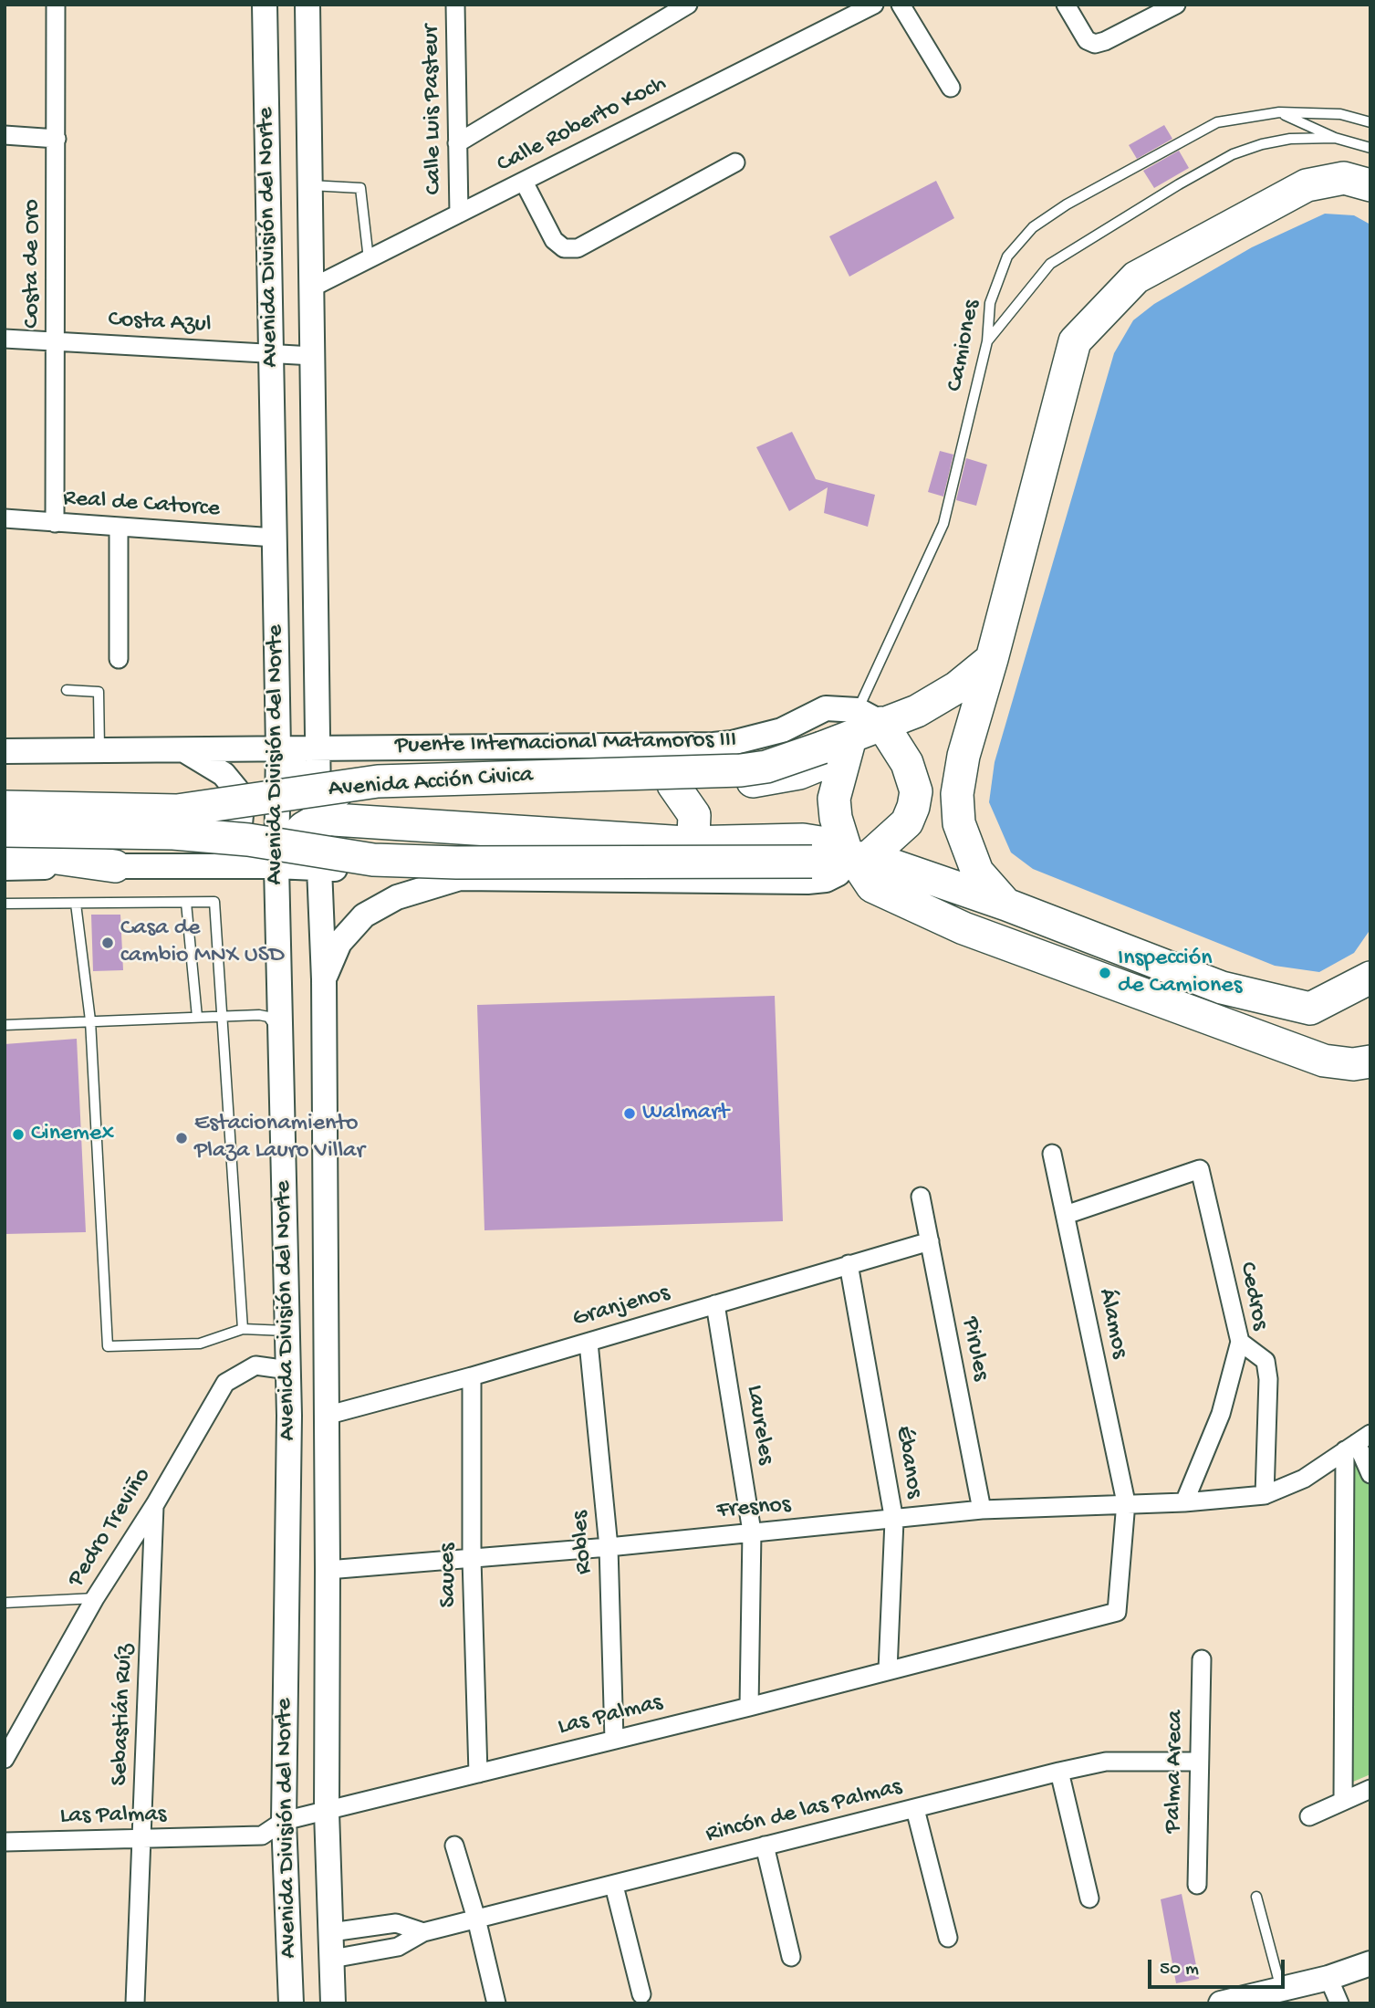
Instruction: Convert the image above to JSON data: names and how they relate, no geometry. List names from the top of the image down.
{
  "streets": {
    "highway": ["Puente Internacional Matamoros III", "Avenida Acción Civica"],
    "main road": ["Avenida División del Norte"],
    "street": [
      "Calle Luis Pasteur",
      "Calle Roberto Koch",
      "Costa de Oro",
      "Costa Azul",
      "Real de Catorce",
      "Cedros",
      "Granjenos",
      "Álamos",
      "Pirules",
      "Laureles",
      "Ébanos",
      "Fresnos",
      "Pedro Treviño",
      "Robles",
      "Sauces",
      "Sebastián Ruíz",
      "Las Palmas",
      "Palma Areca",
      "Rincón de las Palmas"
    ],
    "lane": ["Camiones"]
  },
  "crossings": [
    ["Calle Luis Pasteur", "Calle Roberto Koch"],
    ["Calle Roberto Koch", "Avenida División del Norte"],
    ["Avenida División del Norte", "Costa Azul"],
    ["Avenida División del Norte", "Real de Catorce"],
    ["Avenida División del Norte", "Puente Internacional Matamoros III"],
    ["Avenida División del Norte", "Granjenos"],
    ["Avenida División del Norte", "Fresnos"],
    ["Avenida División del Norte", "Pedro Treviño"],
    ["Avenida División del Norte", "Las Palmas"],
    ["Costa de Oro", "Costa Azul"],
    ["Costa de Oro", "Real de Catorce"],
    ["Camiones", "Puente Internacional Matamoros III"],
    ["Camiones", "Avenida Acción Civica"],
    ["Puente Internacional Matamoros III", "Avenida Acción Civica"],
    ["Cedros", "Álamos"],
    ["Cedros", "Fresnos"],
    ["Granjenos", "Pirules"],
    ["Granjenos", "Laureles"],
    ["Granjenos", "Ébanos"],
    ["Granjenos", "Robles"],
    ["Granjenos", "Sauces"],
    ["Álamos", "Fresnos"],
    ["Álamos", "Las Palmas"],
    ["Pirules", "Fresnos"],
    ["Laureles", "Fresnos"],
    ["Laureles", "Las Palmas"],
    ["Ébanos", "Fresnos"],
    ["Ébanos", "Las Palmas"],
    ["Fresnos", "Robles"],
    ["Fresnos", "Sauces"],
    ["Fresnos", "Las Palmas"],
    ["Pedro Treviño", "Sebastián Ruíz"],
    ["Robles", "Las Palmas"],
    ["Sauces", "Las Palmas"],
    ["Sebastián Ruíz", "Las Palmas"],
    ["Palma Areca", "Rincón de las Palmas"]
  ],
  "places": [
    "Casa de cambio MNX USD",
    "Inspección de Camiones",
    "Walmart",
    "Cinemex",
    "Estacionamiento Plaza Lauro Villar"
  ],
  "scale_bar": "50 m"
}
